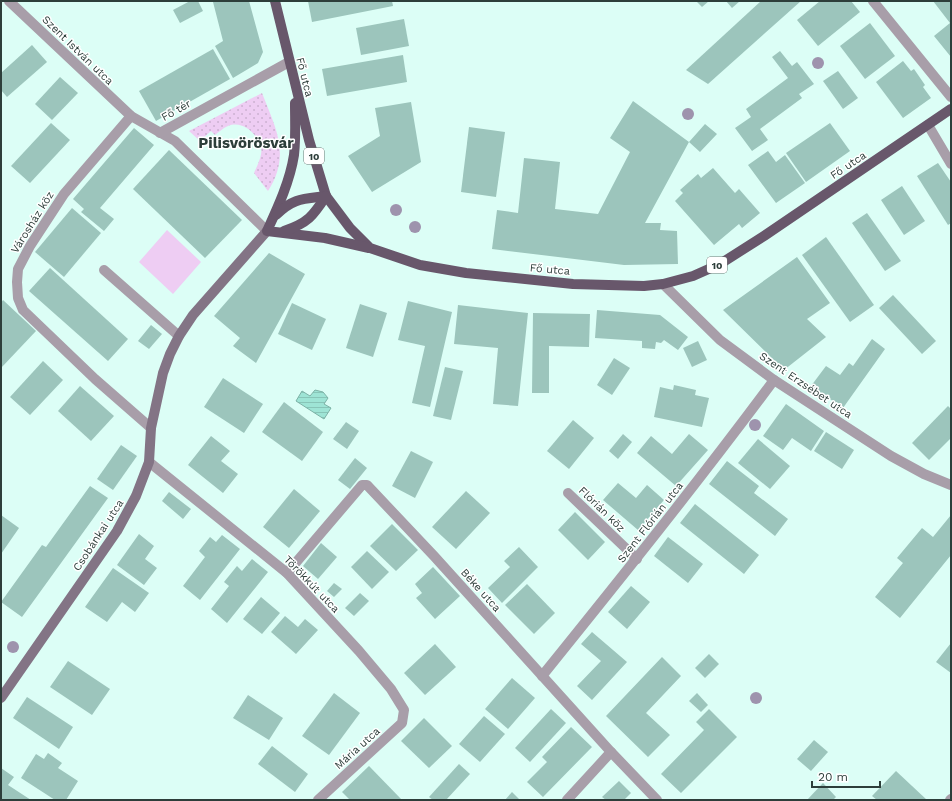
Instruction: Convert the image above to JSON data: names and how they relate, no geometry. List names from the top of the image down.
{
  "streets": {
    "main road": ["Fő utca", "10", "Csobánkai utca"],
    "street": [
      "Szent István utca",
      "Fő tér",
      "Városház köz",
      "Szent Erzsébet utca",
      "Flórián köz",
      "Szent Flórián utca",
      "Törökkút utca",
      "Béke utca",
      "Mária utca"
    ]
  },
  "crossings": [
    ["Szent István utca", "Fő tér"],
    ["Szent István utca", "Városház köz"],
    ["Fő utca", "Fő tér"],
    ["Fő utca", "Szent Erzsébet utca"],
    ["Fő tér", "Csobánkai utca"],
    ["Városház köz", "Csobánkai utca"],
    ["Szent Erzsébet utca", "Szent Flórián utca"],
    ["Flórián köz", "Szent Flórián utca"],
    ["Szent Flórián utca", "Béke utca"],
    ["Csobánkai utca", "Törökkút utca"],
    ["Törökkút utca", "Béke utca"],
    ["Törökkút utca", "Mária utca"]
  ],
  "districts": ["Pilisvörösvár"],
  "scale_bar": "20 m"
}
